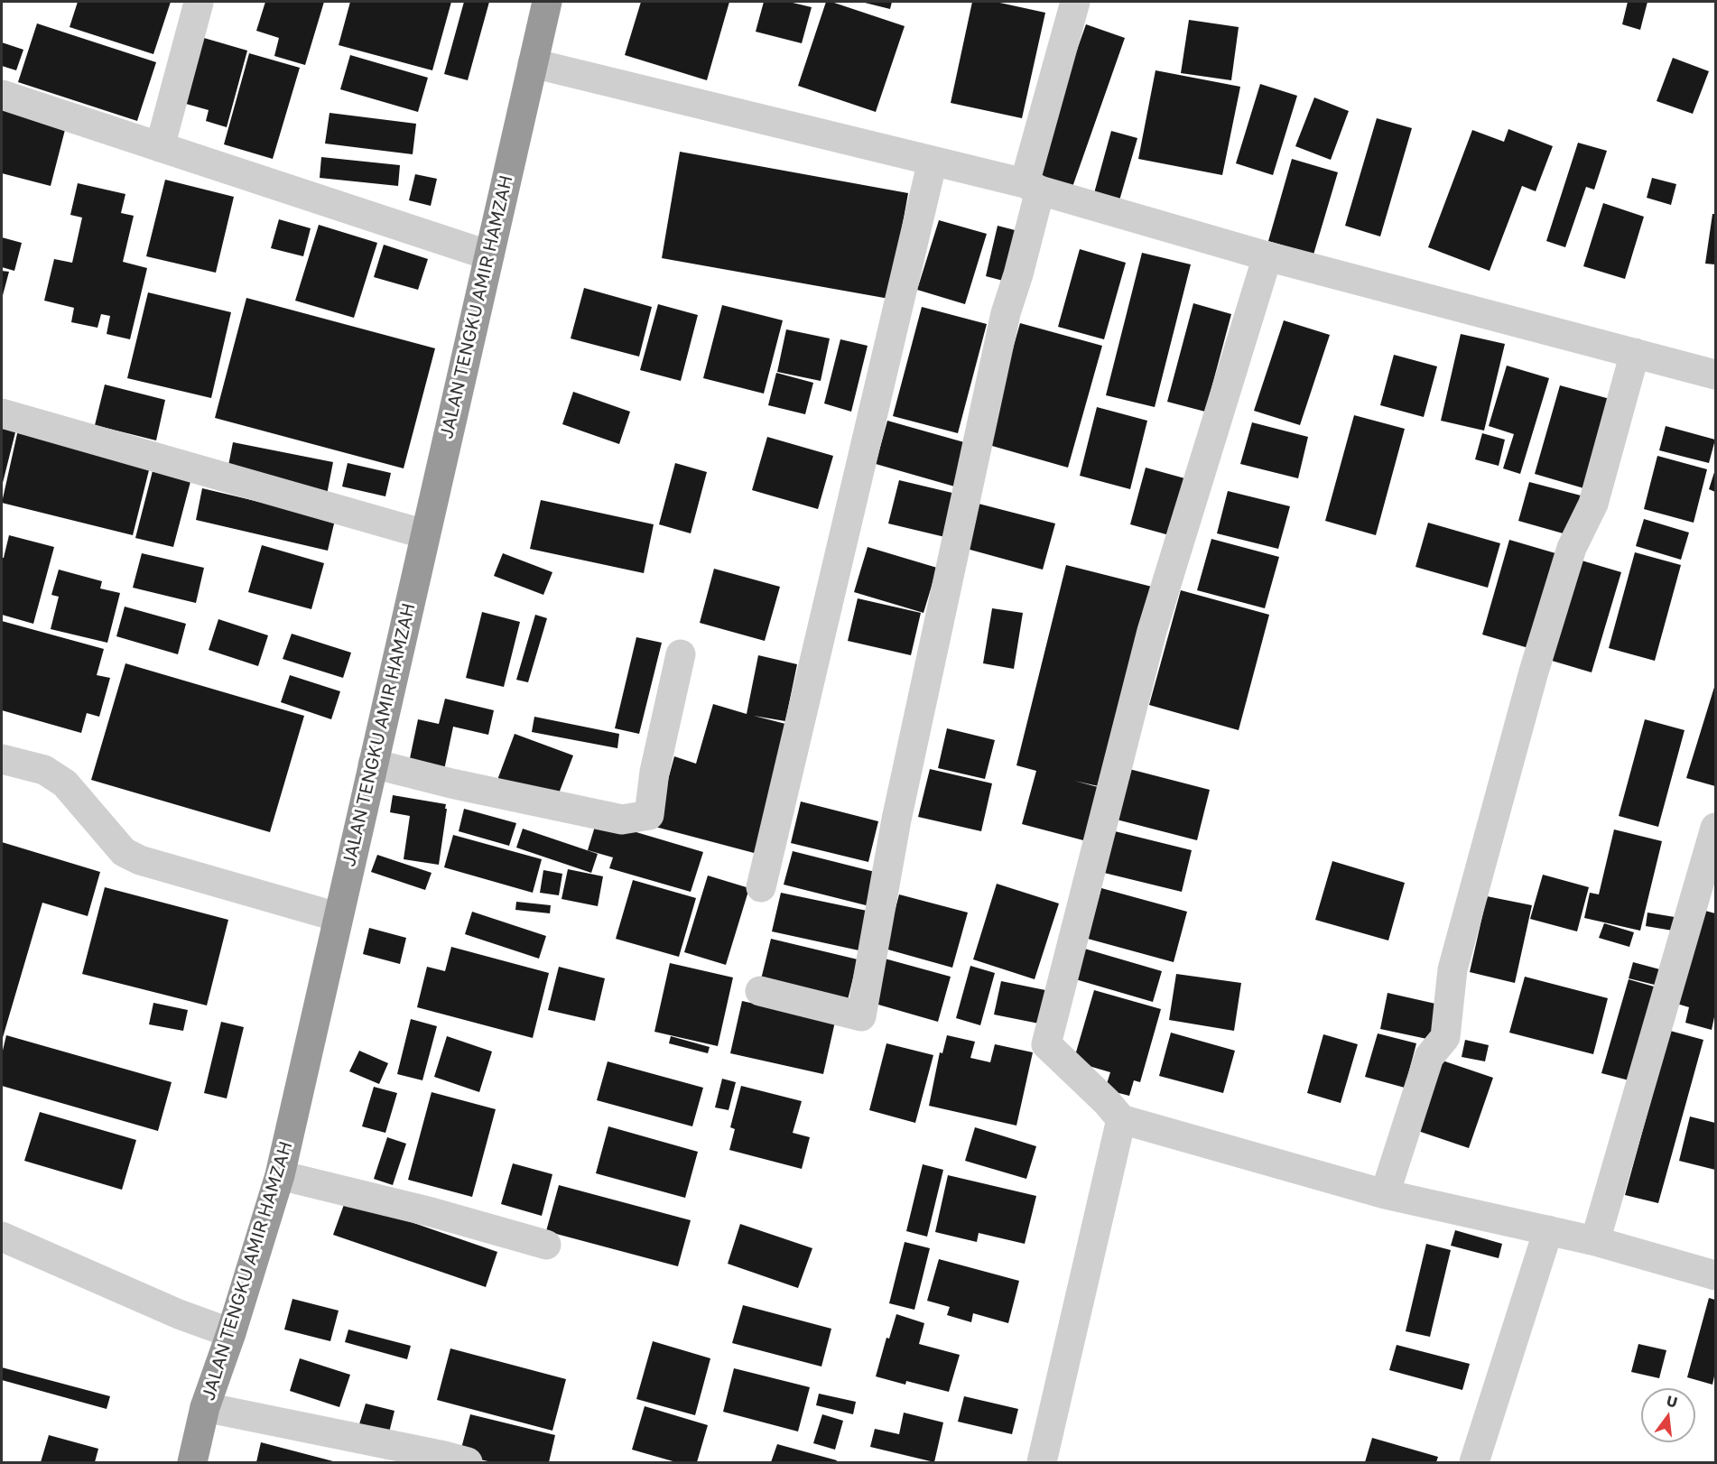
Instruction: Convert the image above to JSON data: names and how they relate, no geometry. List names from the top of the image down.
{
  "streets": {
    "highway": ["JALAN TENGKU AMIR HAMZAH"]
  },
  "north": "top"
}
